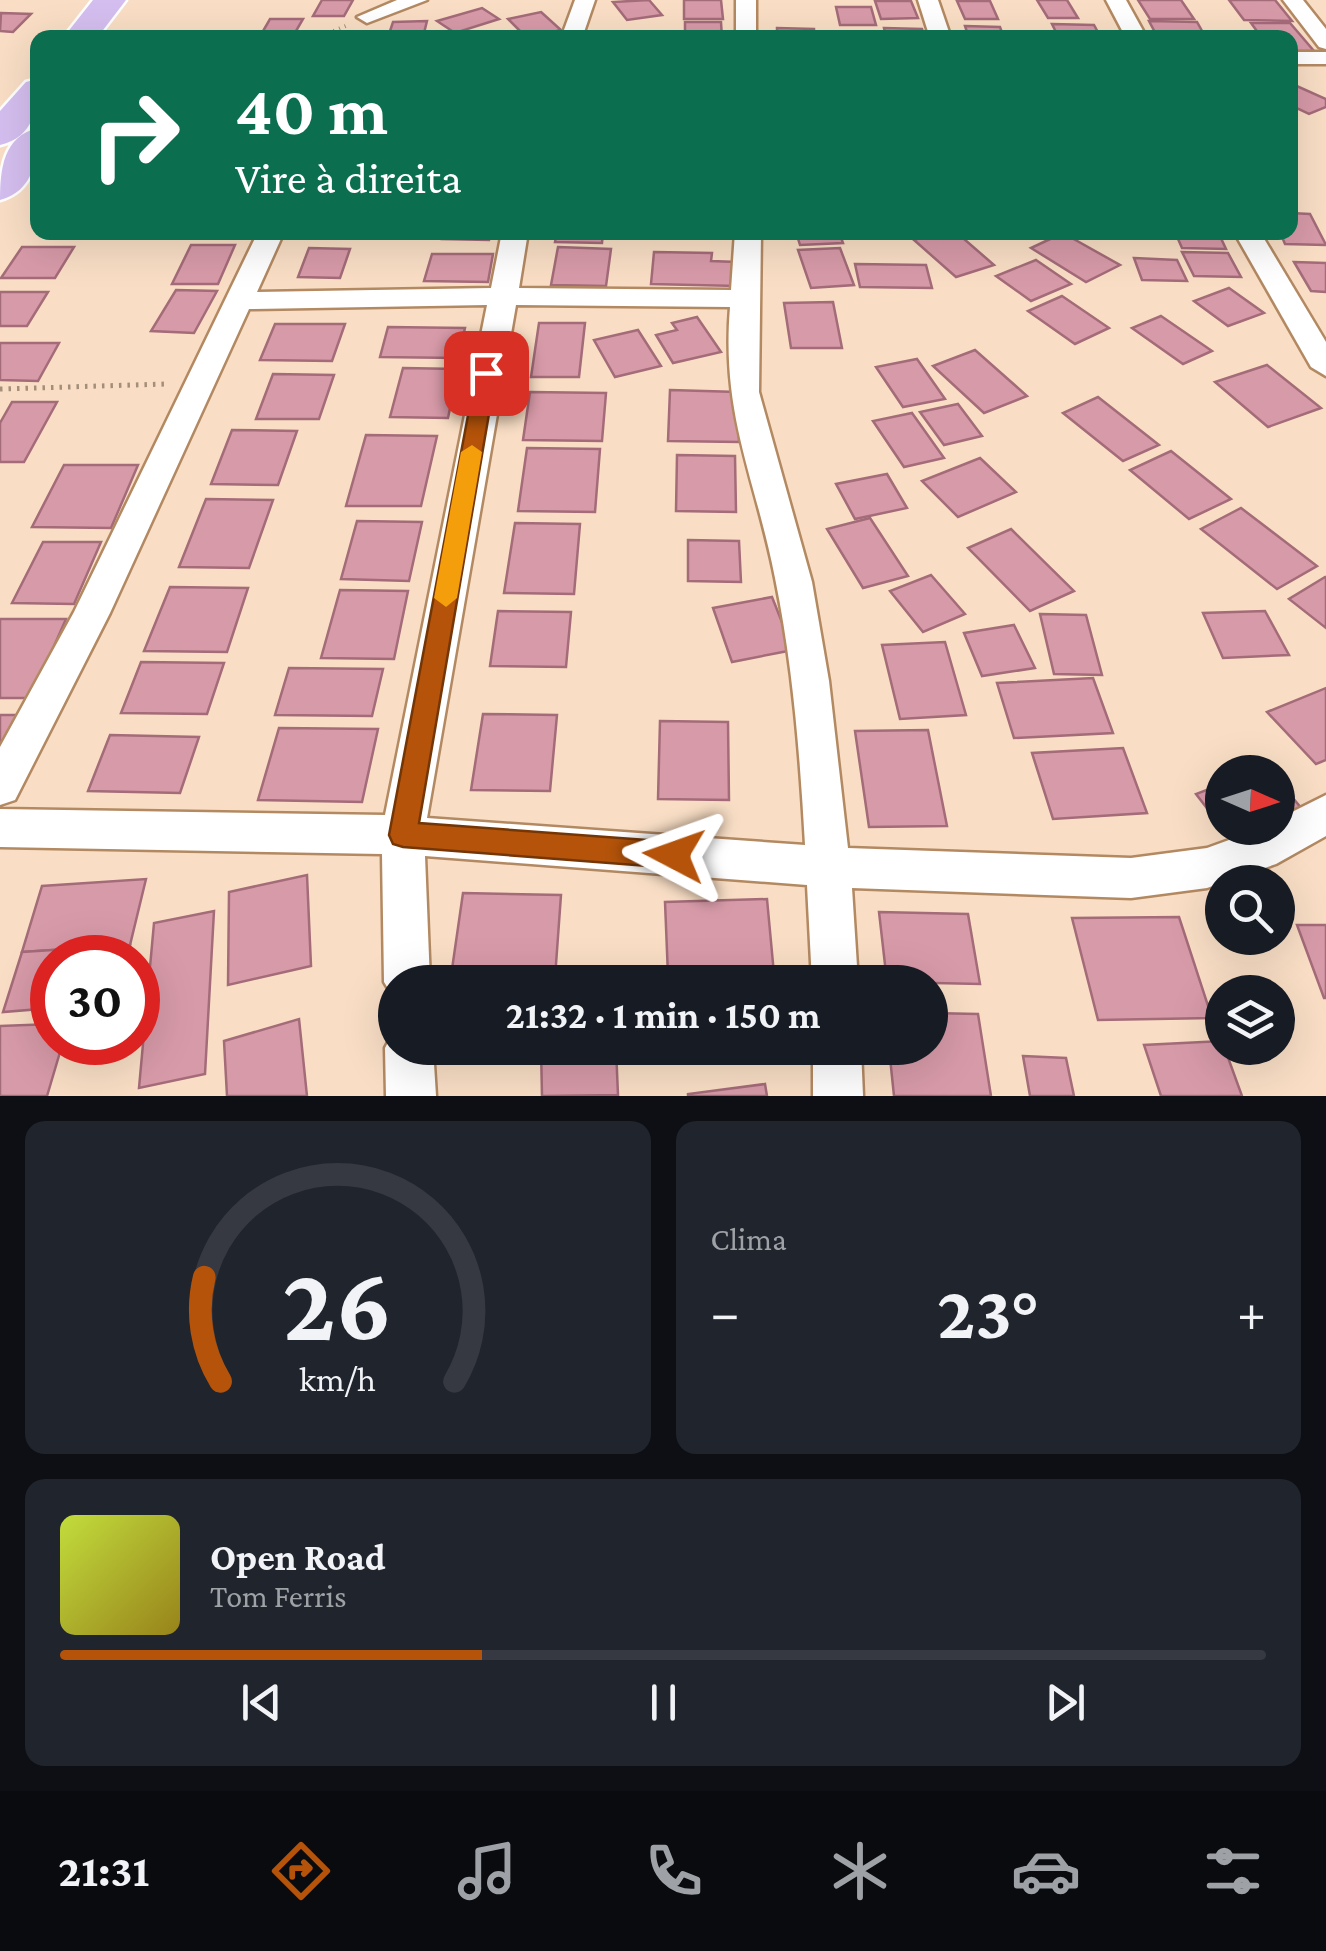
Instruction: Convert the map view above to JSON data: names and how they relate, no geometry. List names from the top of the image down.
{
  "north": "right",
  "page": {
    "turn": ["40 m", "Vire à direita"],
    "limit": "30",
    "trip": "21:32 · 1 min · 150 m",
    "tile": "Clima",
    "heat": ["−", "23°", "+"],
    "song": ["Open Road", "Tom Ferris"],
    "tabs": "21:31",
    "gauge": ["26", "km/h"]
  }
}
